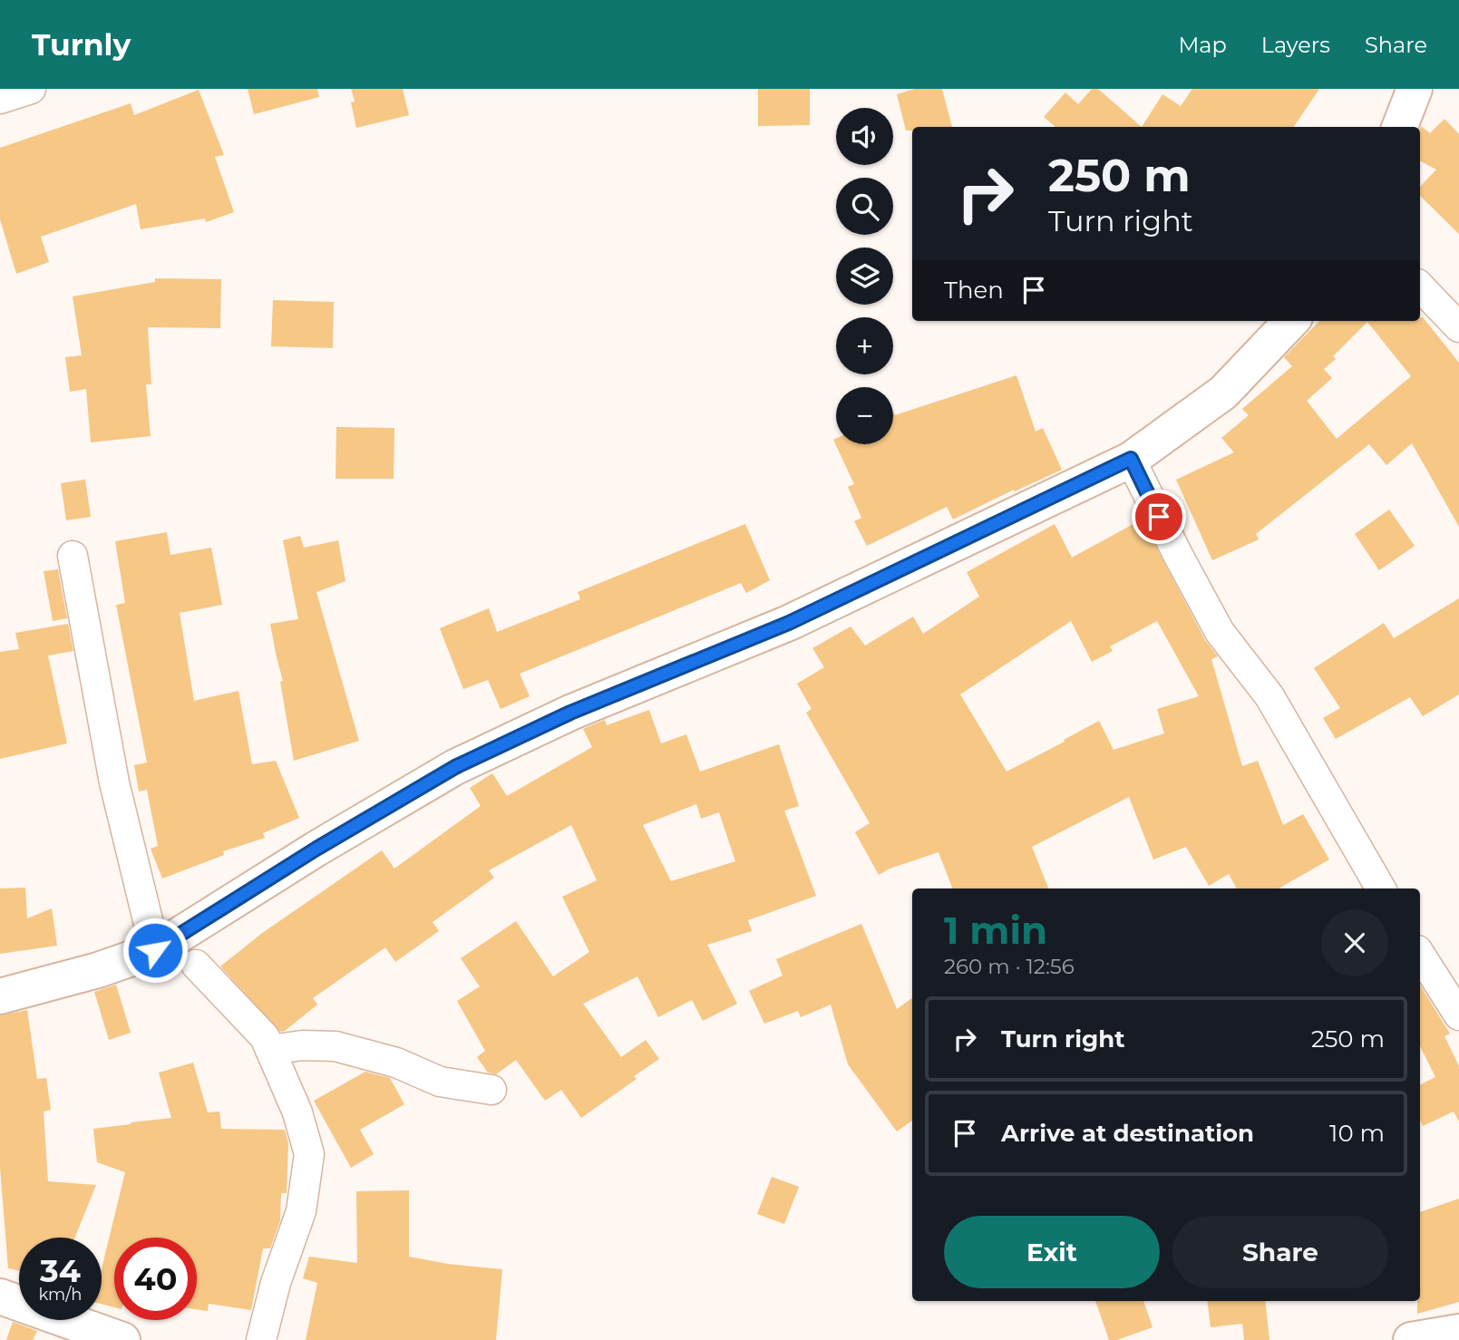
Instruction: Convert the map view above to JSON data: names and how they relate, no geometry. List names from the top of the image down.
{
  "page": {
    "header": "Turnly",
    "nav": ["Map", "Layers", "Share"],
    "map_buttons": ["+", "−"],
    "turn": ["250 m", "Turn right"],
    "then": "Then",
    "heading": ["1 min", "260 m · 12:56"],
    "list": [
      {
        "name": "Turn right",
        "value": "250 m"
      },
      {
        "name": "Arrive at destination",
        "value": "10 m"
      }
    ],
    "buttons": ["Exit", "Share"],
    "speed": "34 km/h",
    "limit": "40"
  }
}
